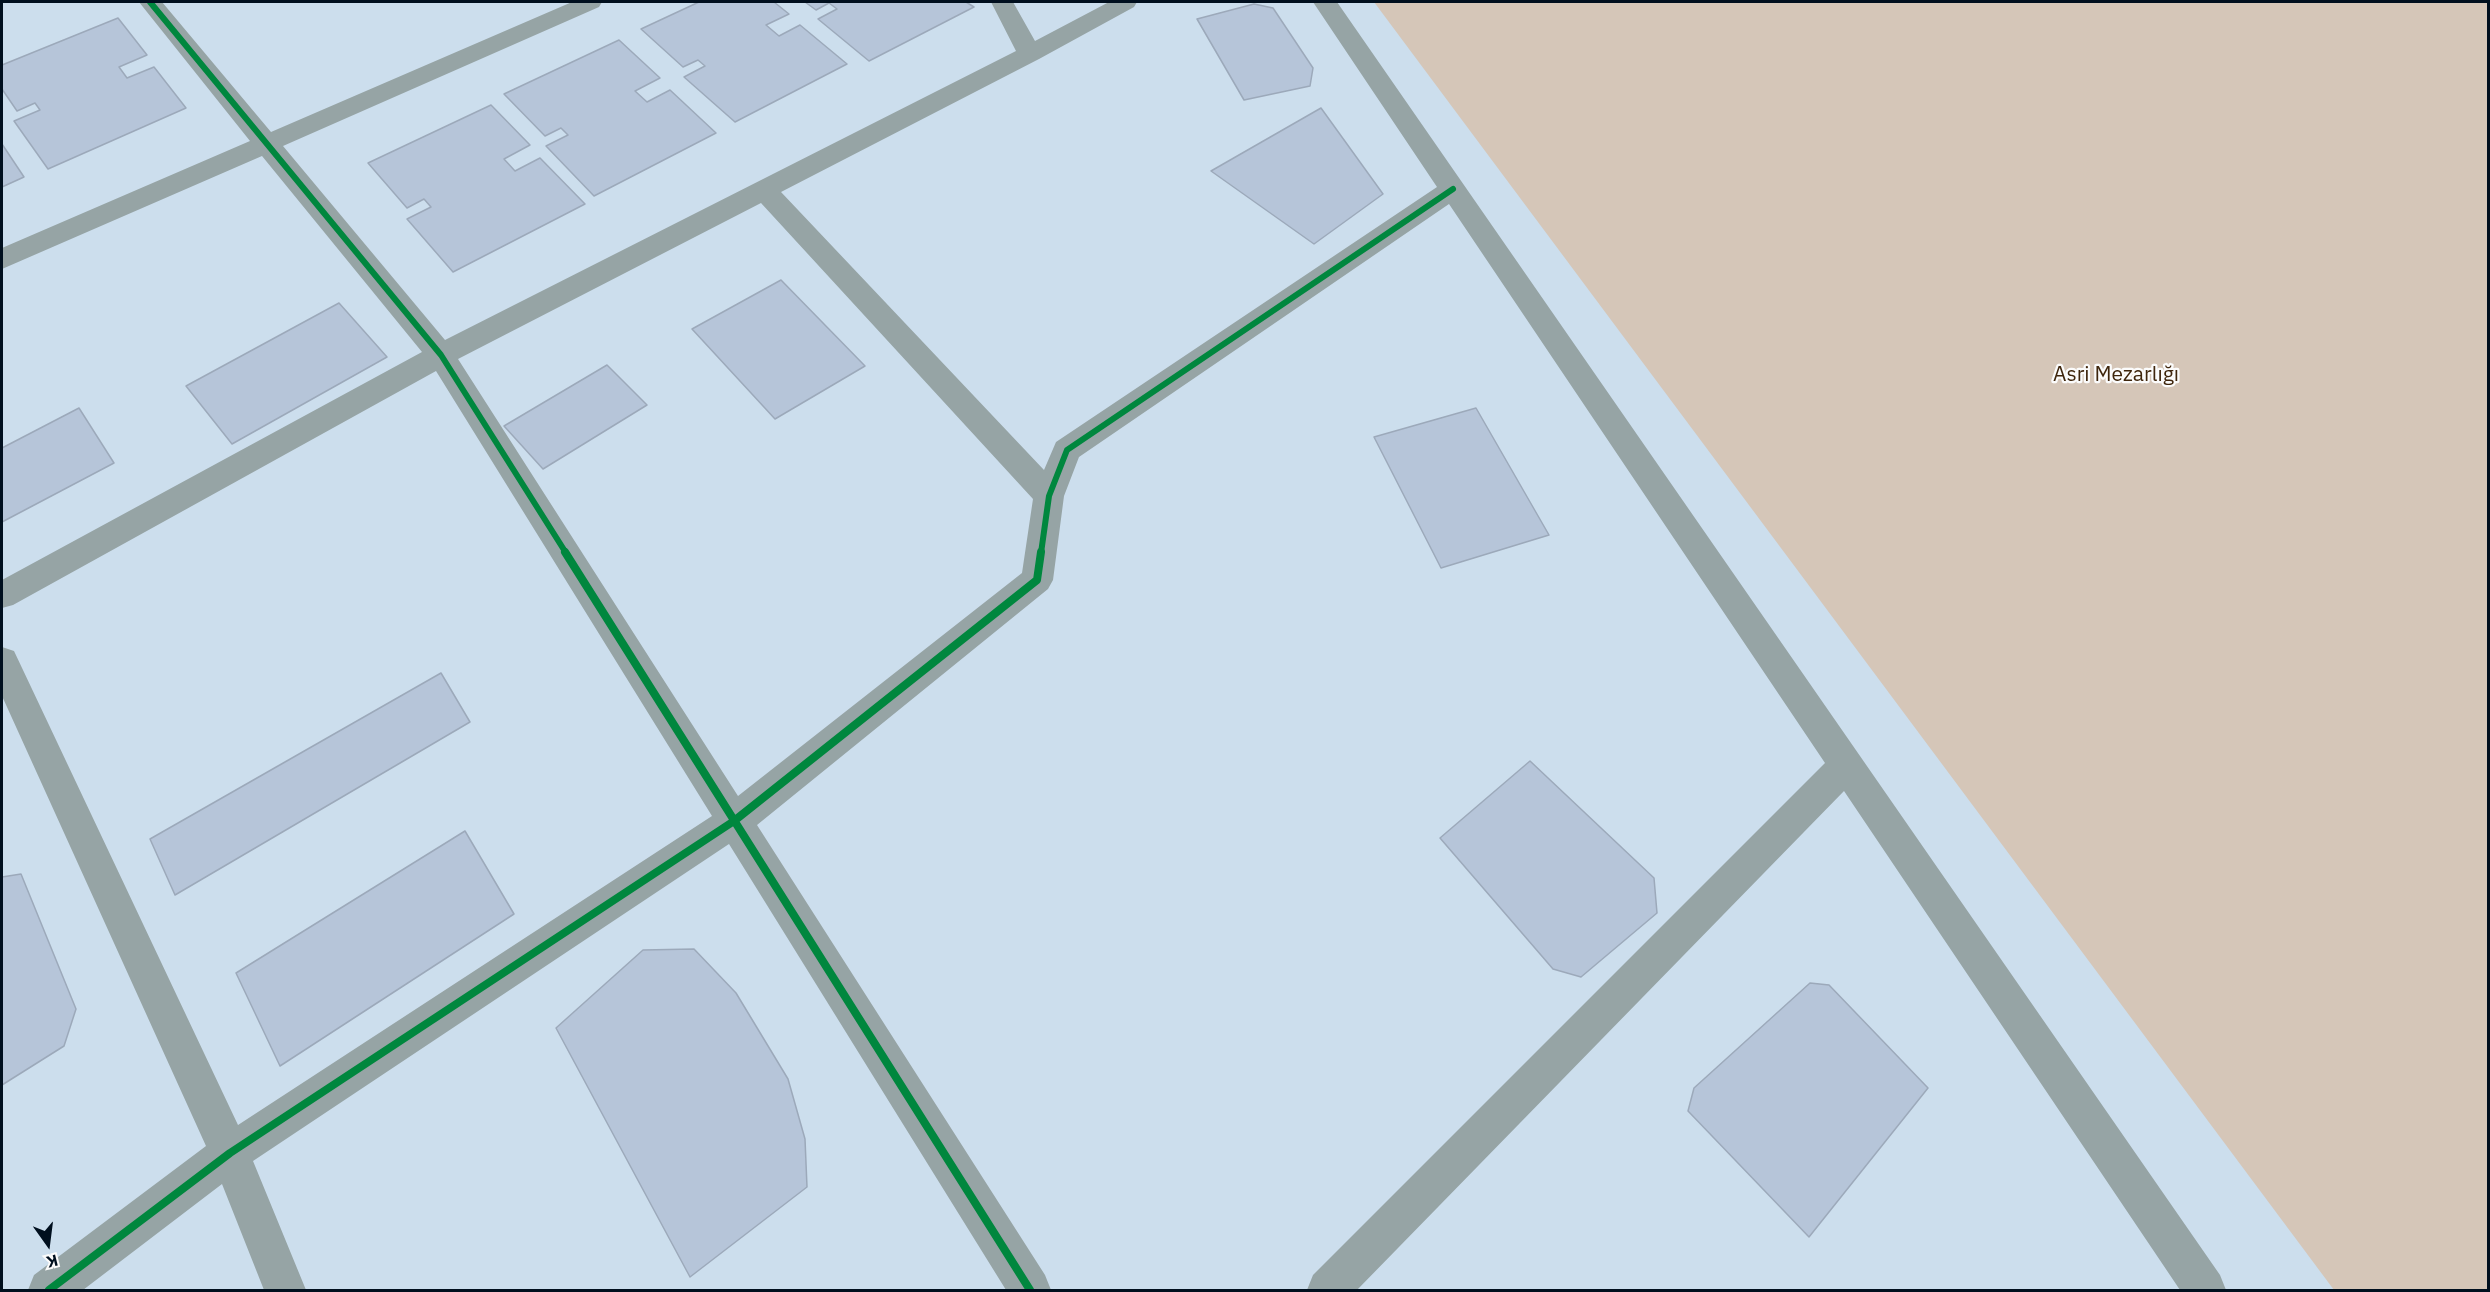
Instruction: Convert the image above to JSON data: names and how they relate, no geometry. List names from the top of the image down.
{
  "parks": ["Asri Mezarlığı"],
  "north": "bottom"
}
